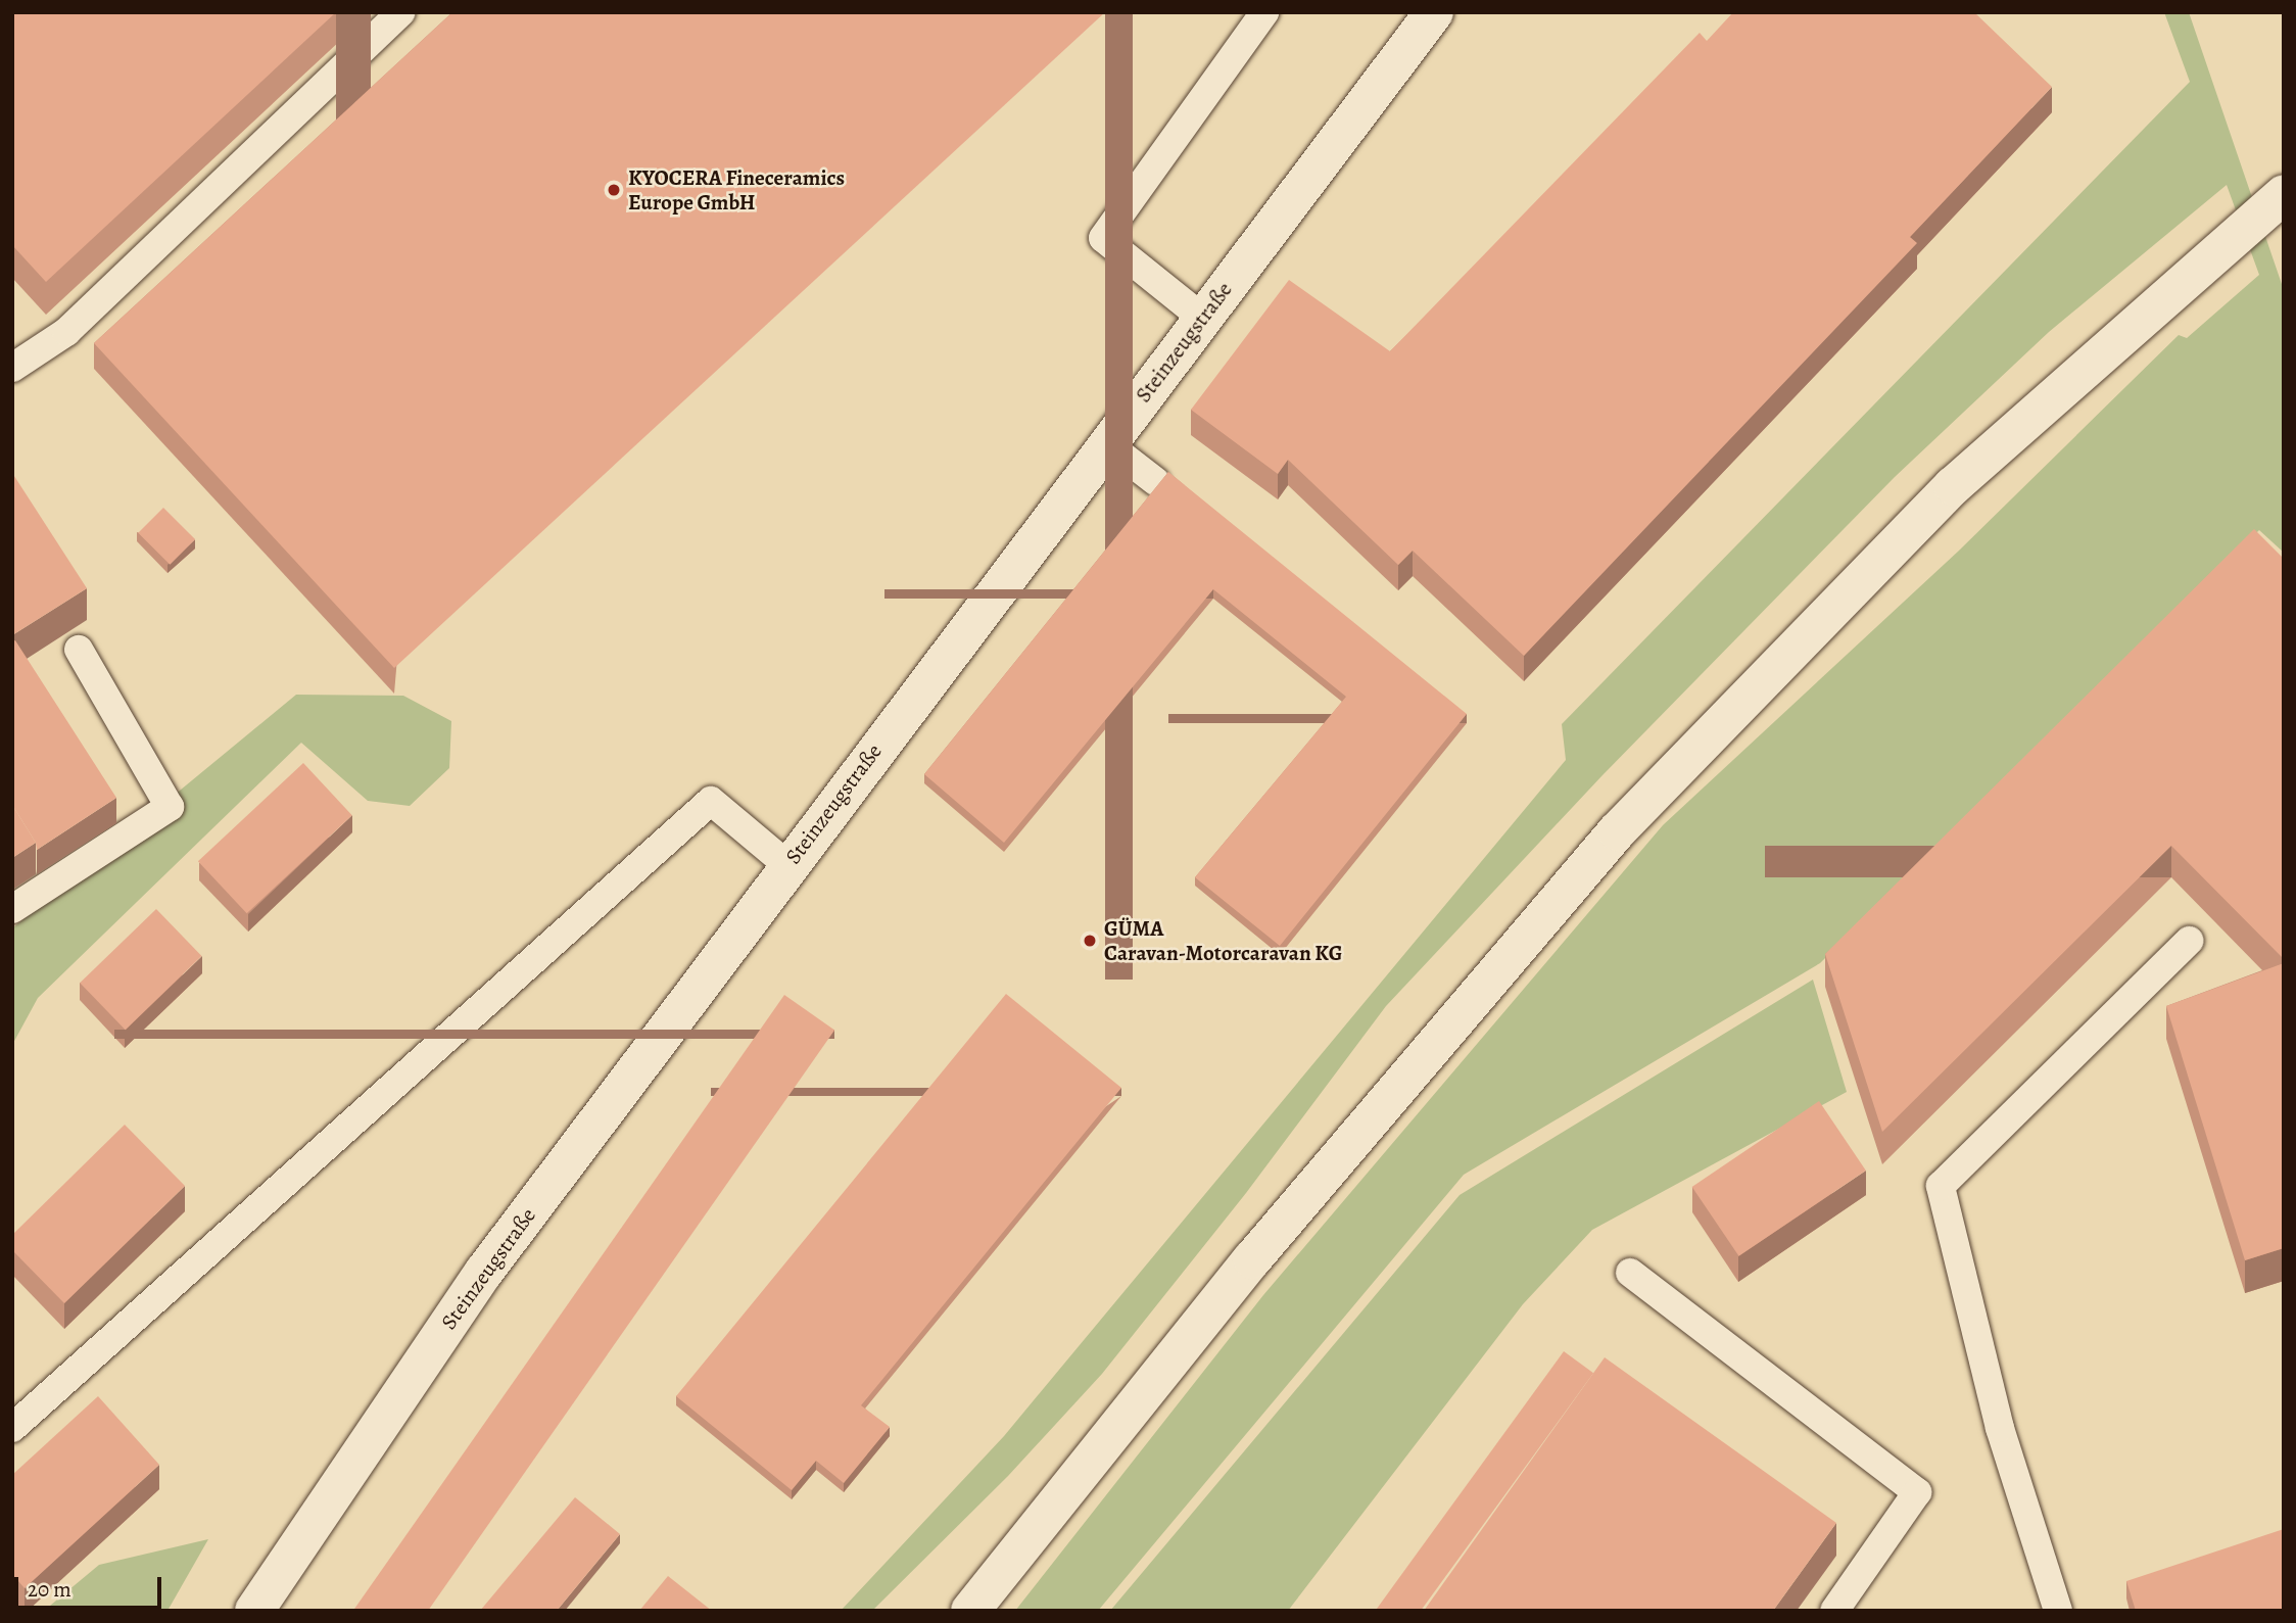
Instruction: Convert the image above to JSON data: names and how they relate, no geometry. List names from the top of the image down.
{
  "streets": {
    "street": ["Steinzeugstraße"]
  },
  "places": ["KYOCERA Fineceramics Europe GmbH", "GÜMA Caravan-Motorcaravan KG"],
  "scale_bar": "20 m"
}
